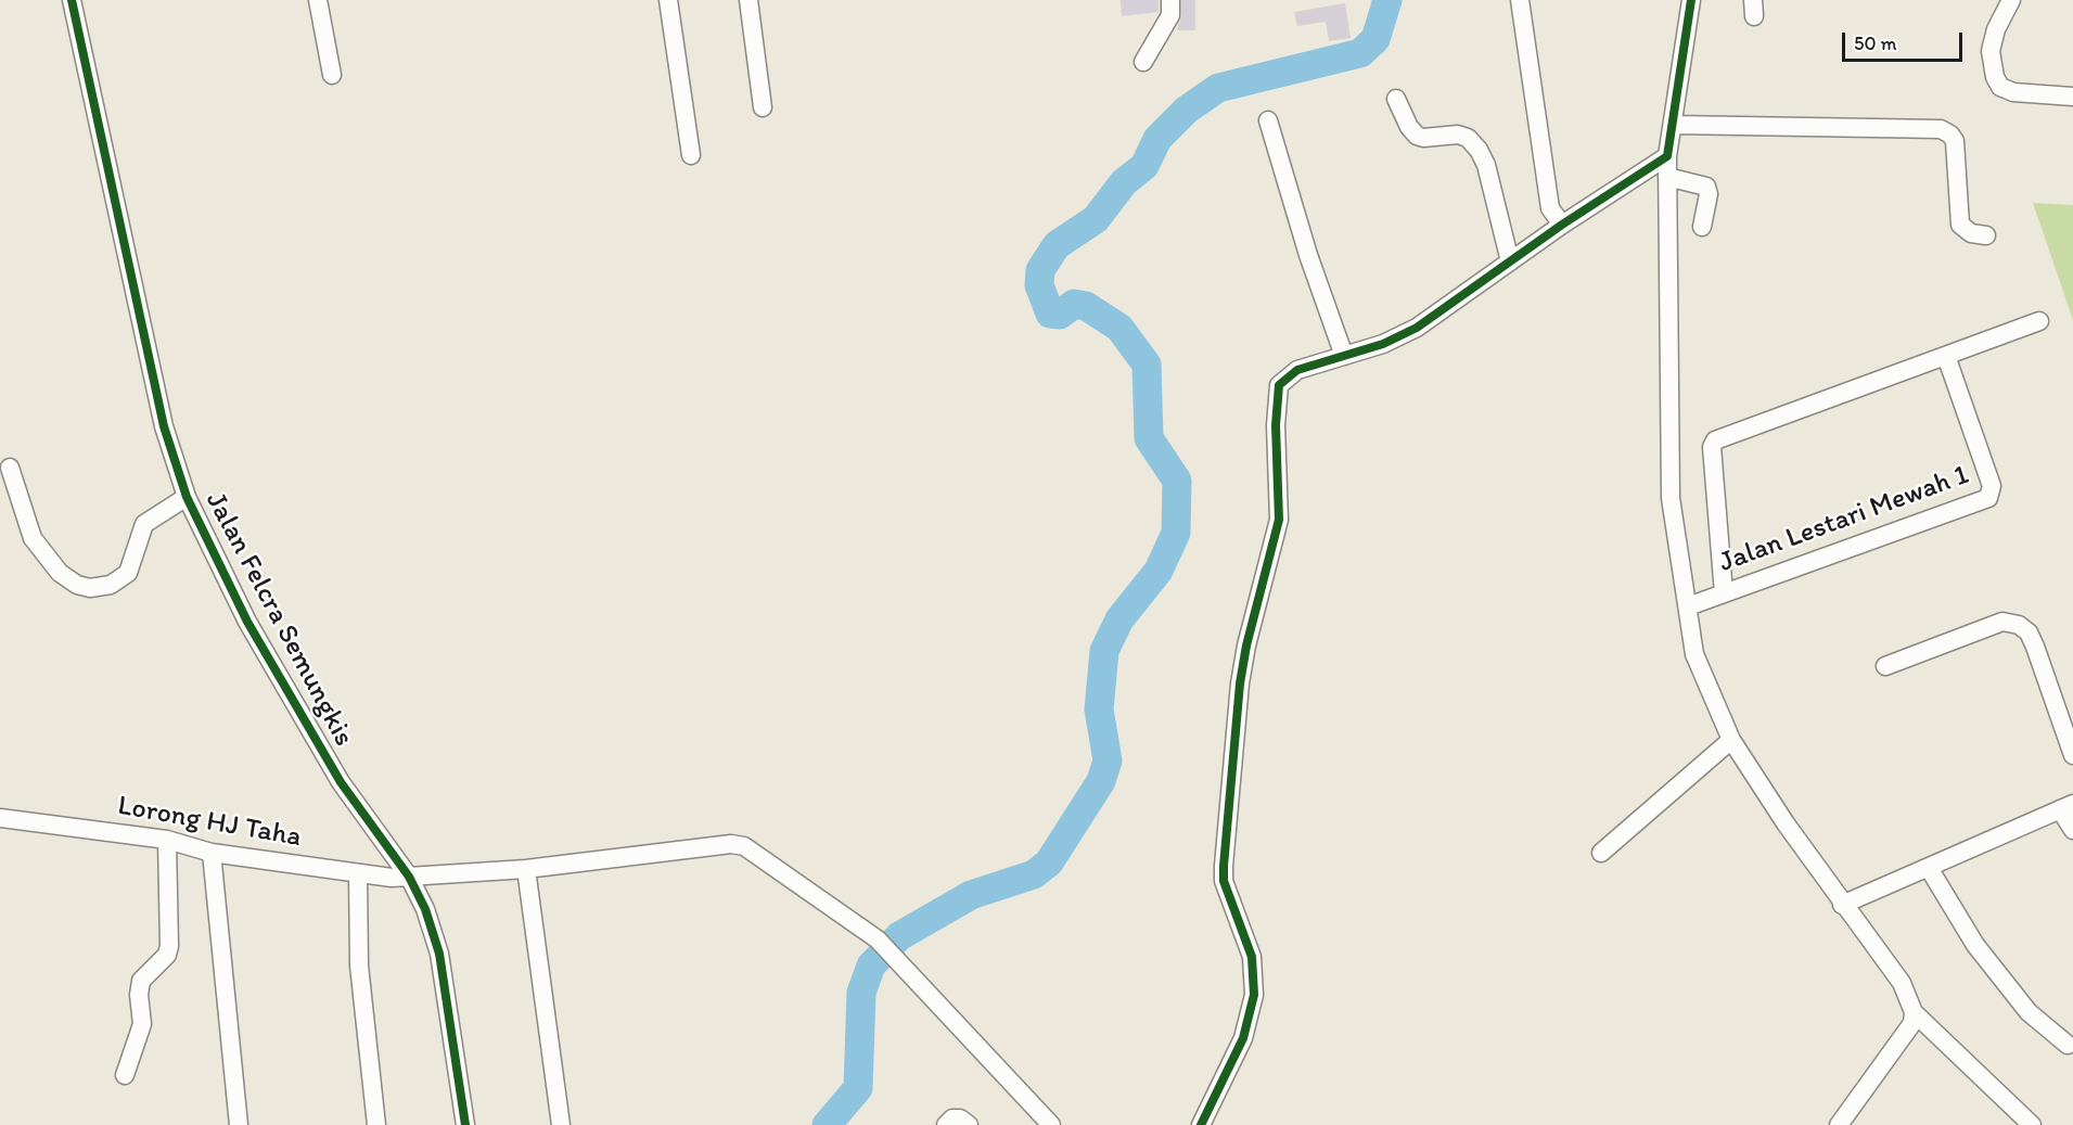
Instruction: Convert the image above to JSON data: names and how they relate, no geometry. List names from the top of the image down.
{
  "streets": {
    "street": ["Jalan Lestari Mewah 1", "Jalan Felcra Semungkis", "Lorong HJ Taha"]
  },
  "crossings": [
    ["Jalan Felcra Semungkis", "Lorong HJ Taha"]
  ],
  "scale_bar": "50 m"
}
